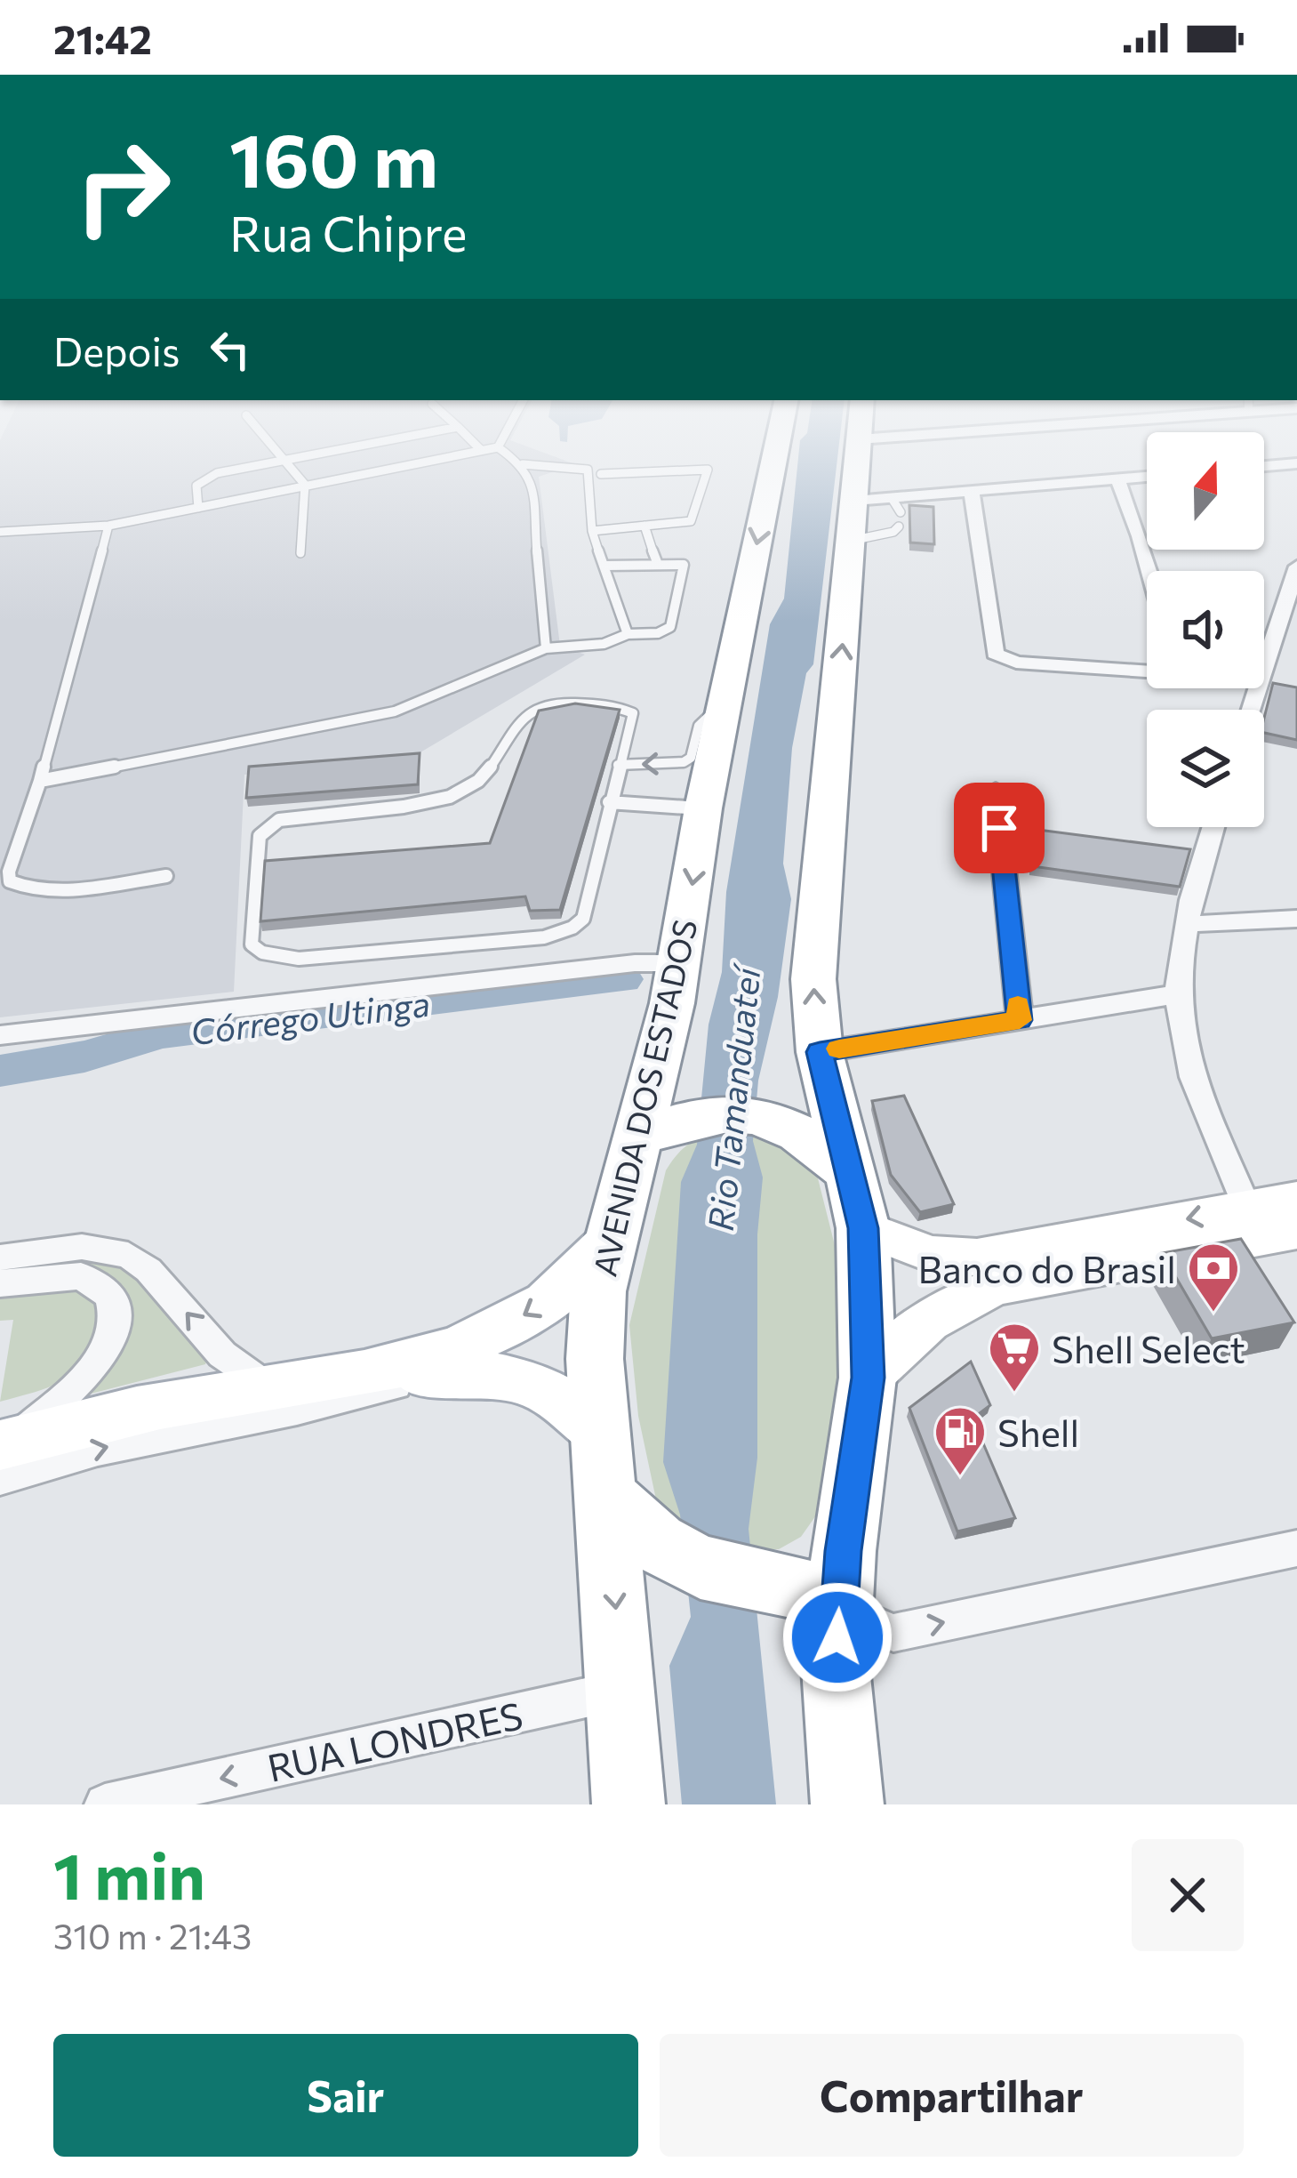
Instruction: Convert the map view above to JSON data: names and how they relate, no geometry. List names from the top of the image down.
{
  "streets": {
    "highway": ["AVENIDA DOS ESTADOS"],
    "street": ["RUA LONDRES"]
  },
  "crossings": [
    ["AVENIDA DOS ESTADOS", "RUA LONDRES"]
  ],
  "one_way": ["RUA LONDRES"],
  "water": ["Córrego Utinga", "Rio Tamanduateí"],
  "places": {
    "bank": ["Banco do Brasil"],
    "supermarket": ["Shell Select"],
    "fuel station": ["Shell"]
  },
  "north": "top",
  "page": {
    "status": "21:42",
    "turn": ["160 m", "Rua Chipre"],
    "then": "Depois",
    "heading": ["1 min", "310 m · 21:43"],
    "buttons": ["Sair", "Compartilhar"]
  }
}
